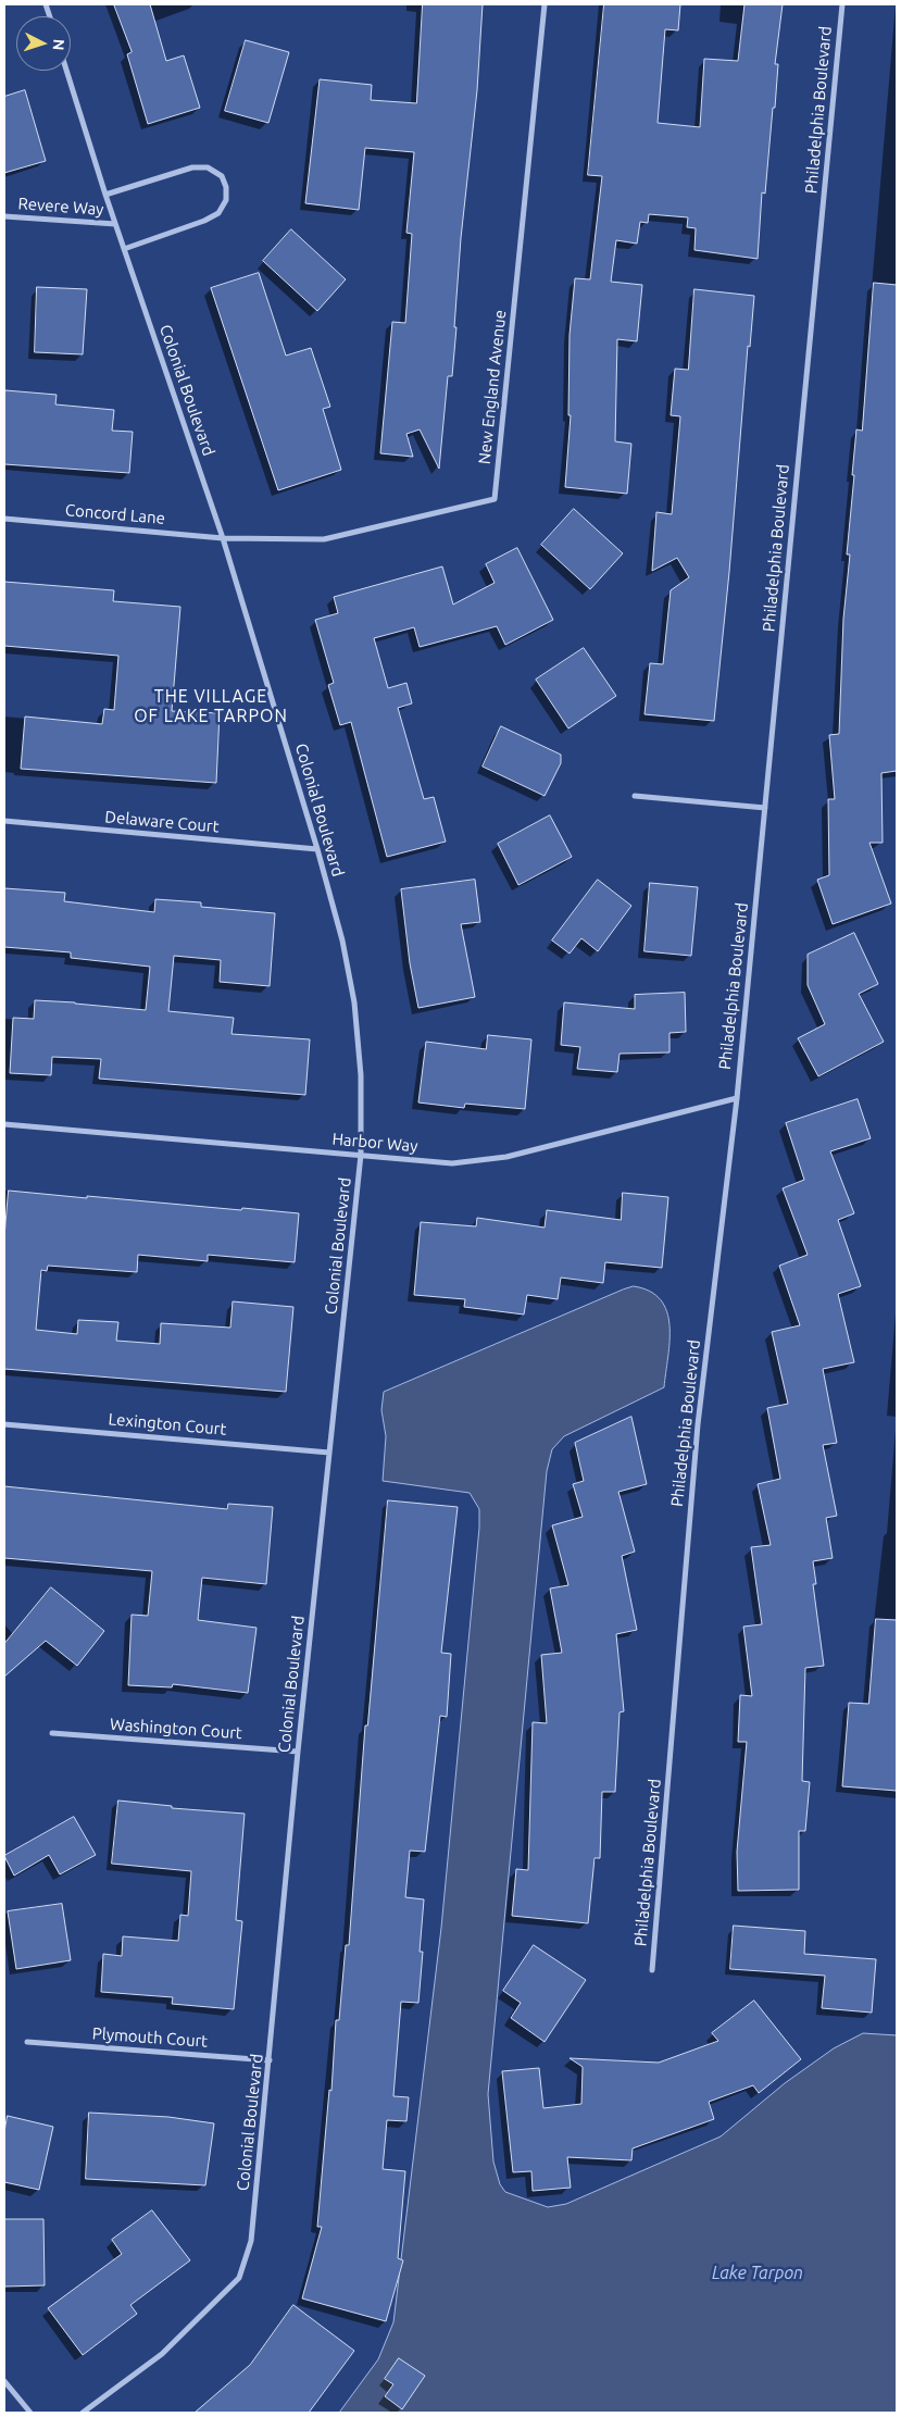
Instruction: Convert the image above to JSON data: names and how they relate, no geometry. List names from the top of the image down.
{
  "streets": {
    "street": [
      "Philadelphia Boulevard",
      "Revere Way",
      "New England Avenue",
      "Colonial Boulevard",
      "Concord Lane",
      "Delaware Court",
      "Harbor Way",
      "Lexington Court",
      "Washington Court",
      "Plymouth Court"
    ]
  },
  "crossings": [
    ["Philadelphia Boulevard", "Harbor Way"],
    ["Revere Way", "Colonial Boulevard"],
    ["New England Avenue", "Colonial Boulevard"],
    ["New England Avenue", "Concord Lane"],
    ["Colonial Boulevard", "Concord Lane"],
    ["Colonial Boulevard", "Delaware Court"],
    ["Colonial Boulevard", "Harbor Way"],
    ["Colonial Boulevard", "Lexington Court"],
    ["Colonial Boulevard", "Washington Court"],
    ["Colonial Boulevard", "Plymouth Court"]
  ],
  "districts": ["THE VILLAGE OF LAKE TARPON"],
  "water": ["Lake Tarpon"],
  "north": "right"
}
